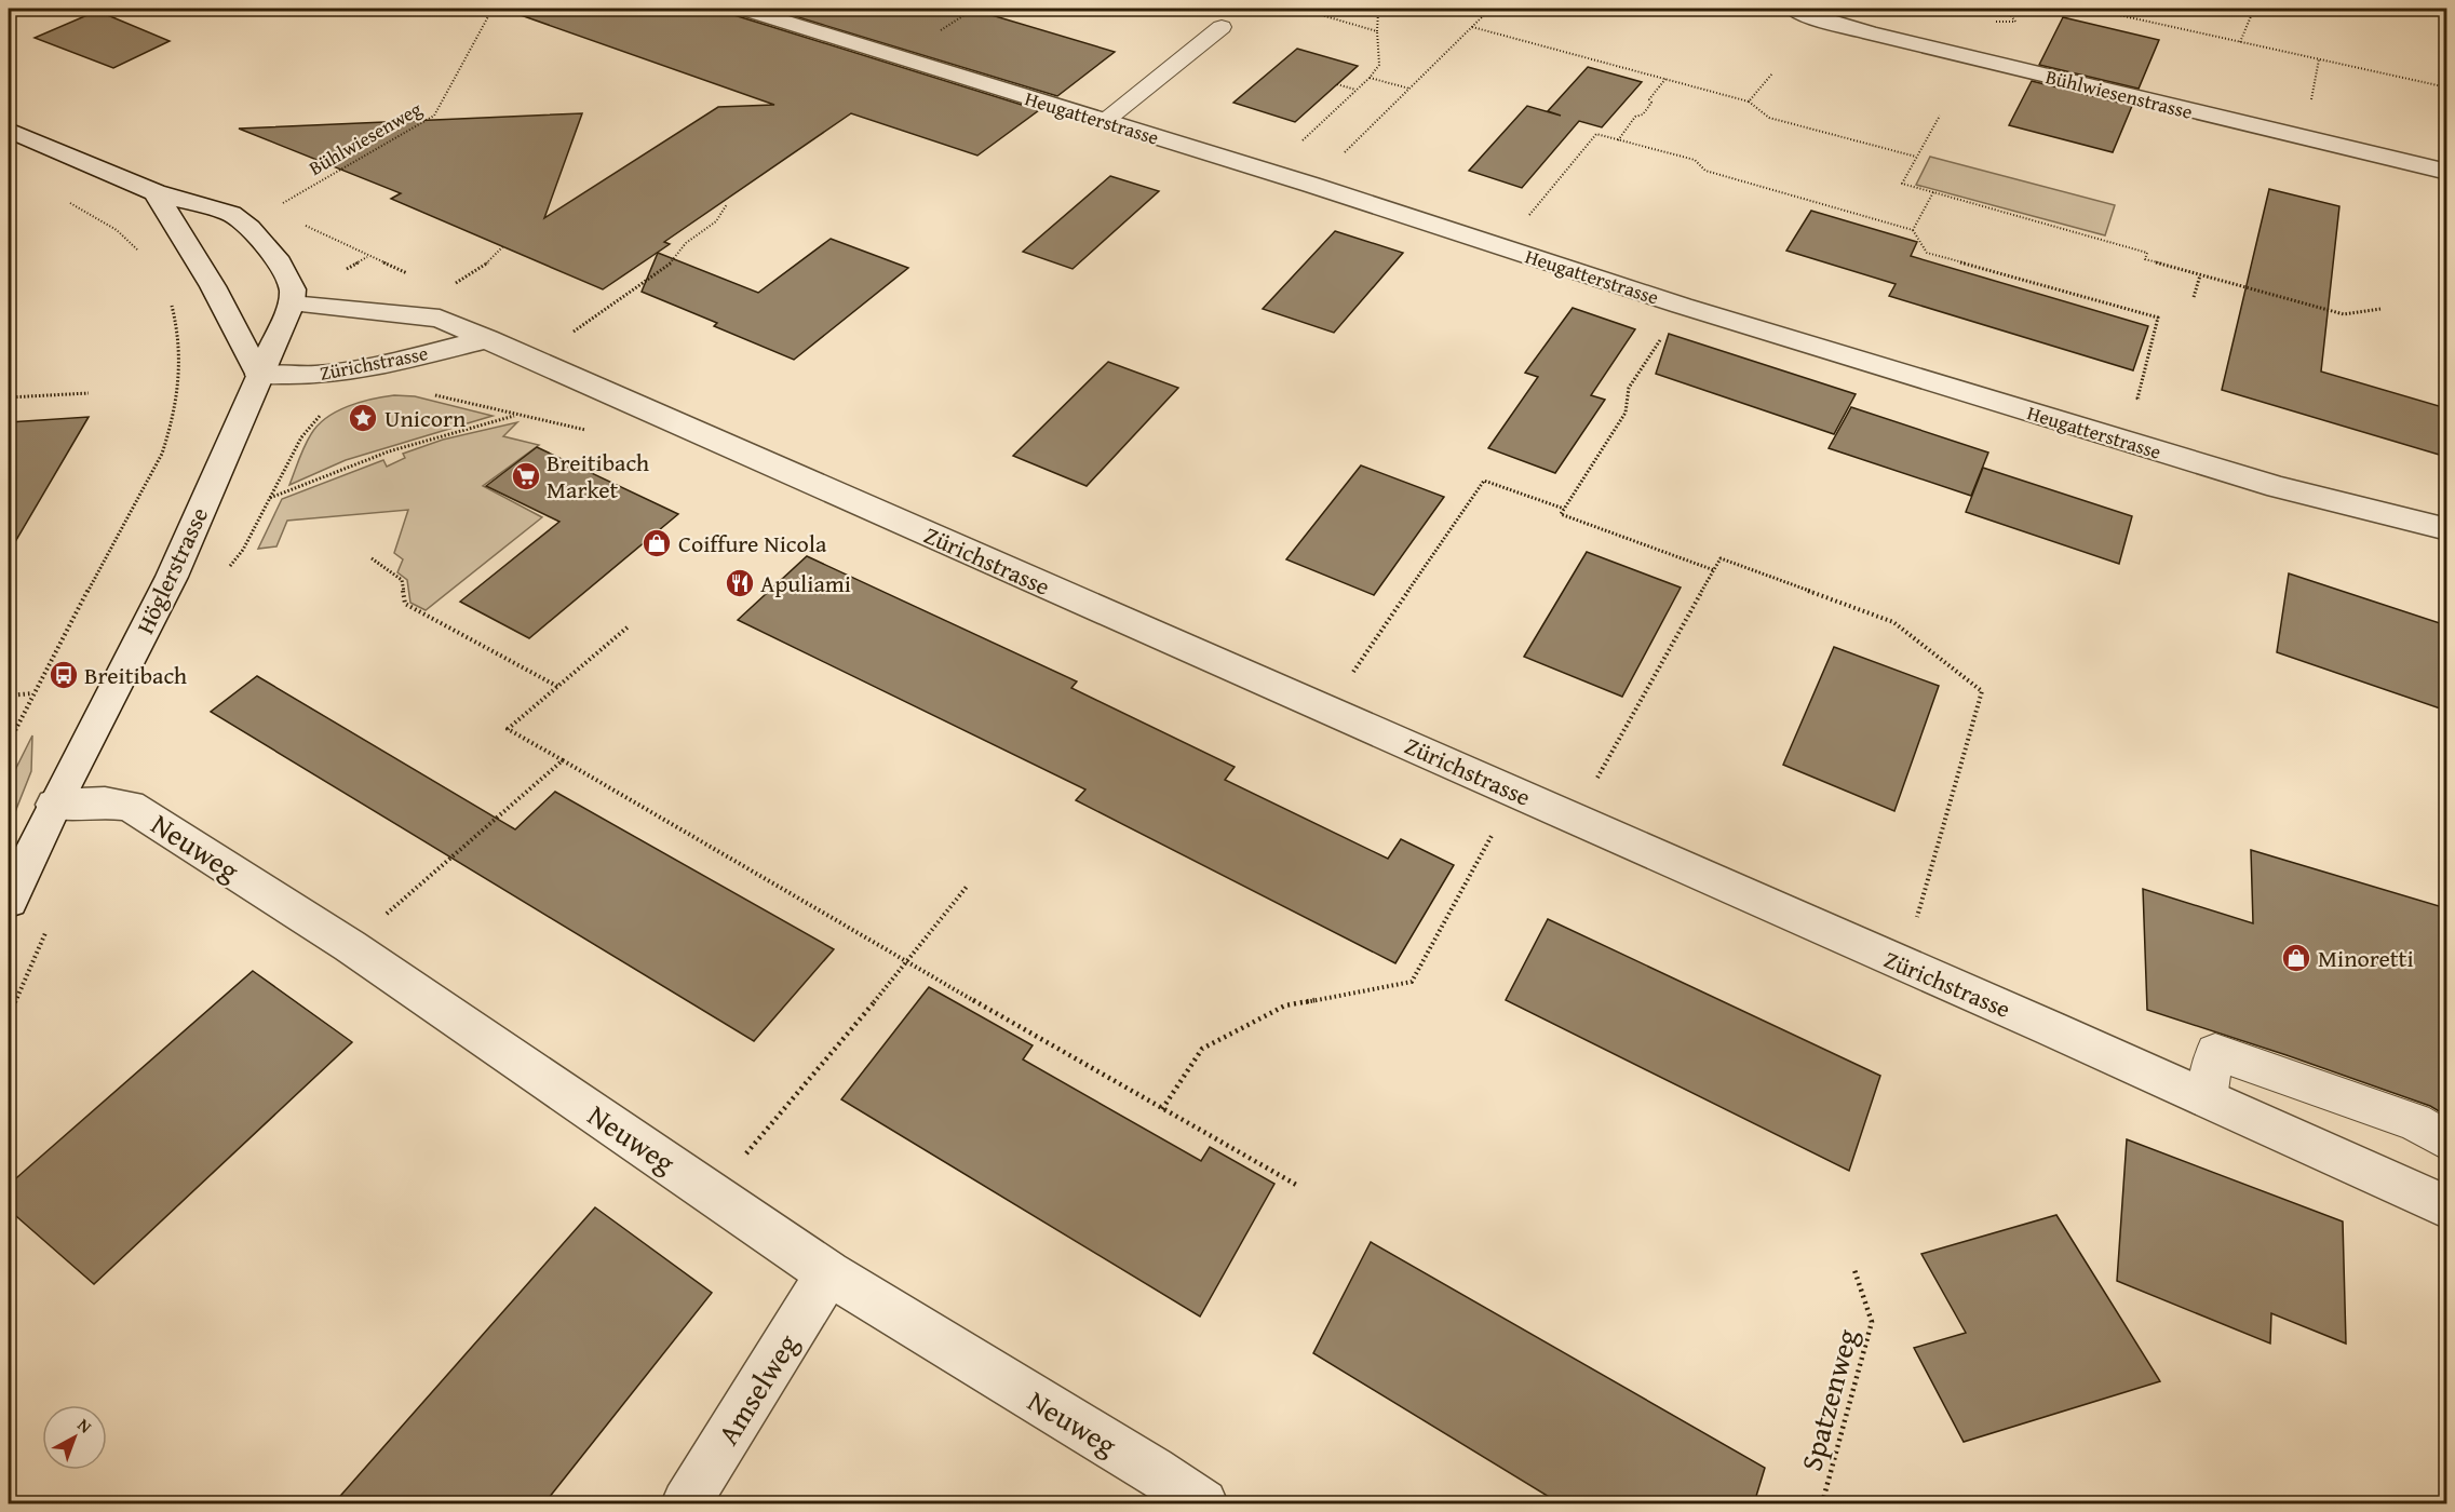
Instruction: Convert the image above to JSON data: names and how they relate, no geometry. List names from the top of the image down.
{
  "streets": {
    "street": [
      "Bühlwiesenstrasse",
      "Heugatterstrasse",
      "Zürichstrasse",
      "Höglerstrasse",
      "Neuweg",
      "Amselweg"
    ],
    "path": ["Bühlwiesenweg", "Spatzenweg"]
  },
  "crossings": [
    ["Zürichstrasse", "Höglerstrasse"],
    ["Höglerstrasse", "Neuweg"],
    ["Neuweg", "Amselweg"]
  ],
  "places": {
    "place": ["Unicorn"],
    "supermarket": ["Breitibach Market"],
    "shop": ["Coiffure Nicola", "Minoretti"],
    "restaurant": ["Apuliami"],
    "bus stop": ["Breitibach"]
  },
  "north": "top right"
}
